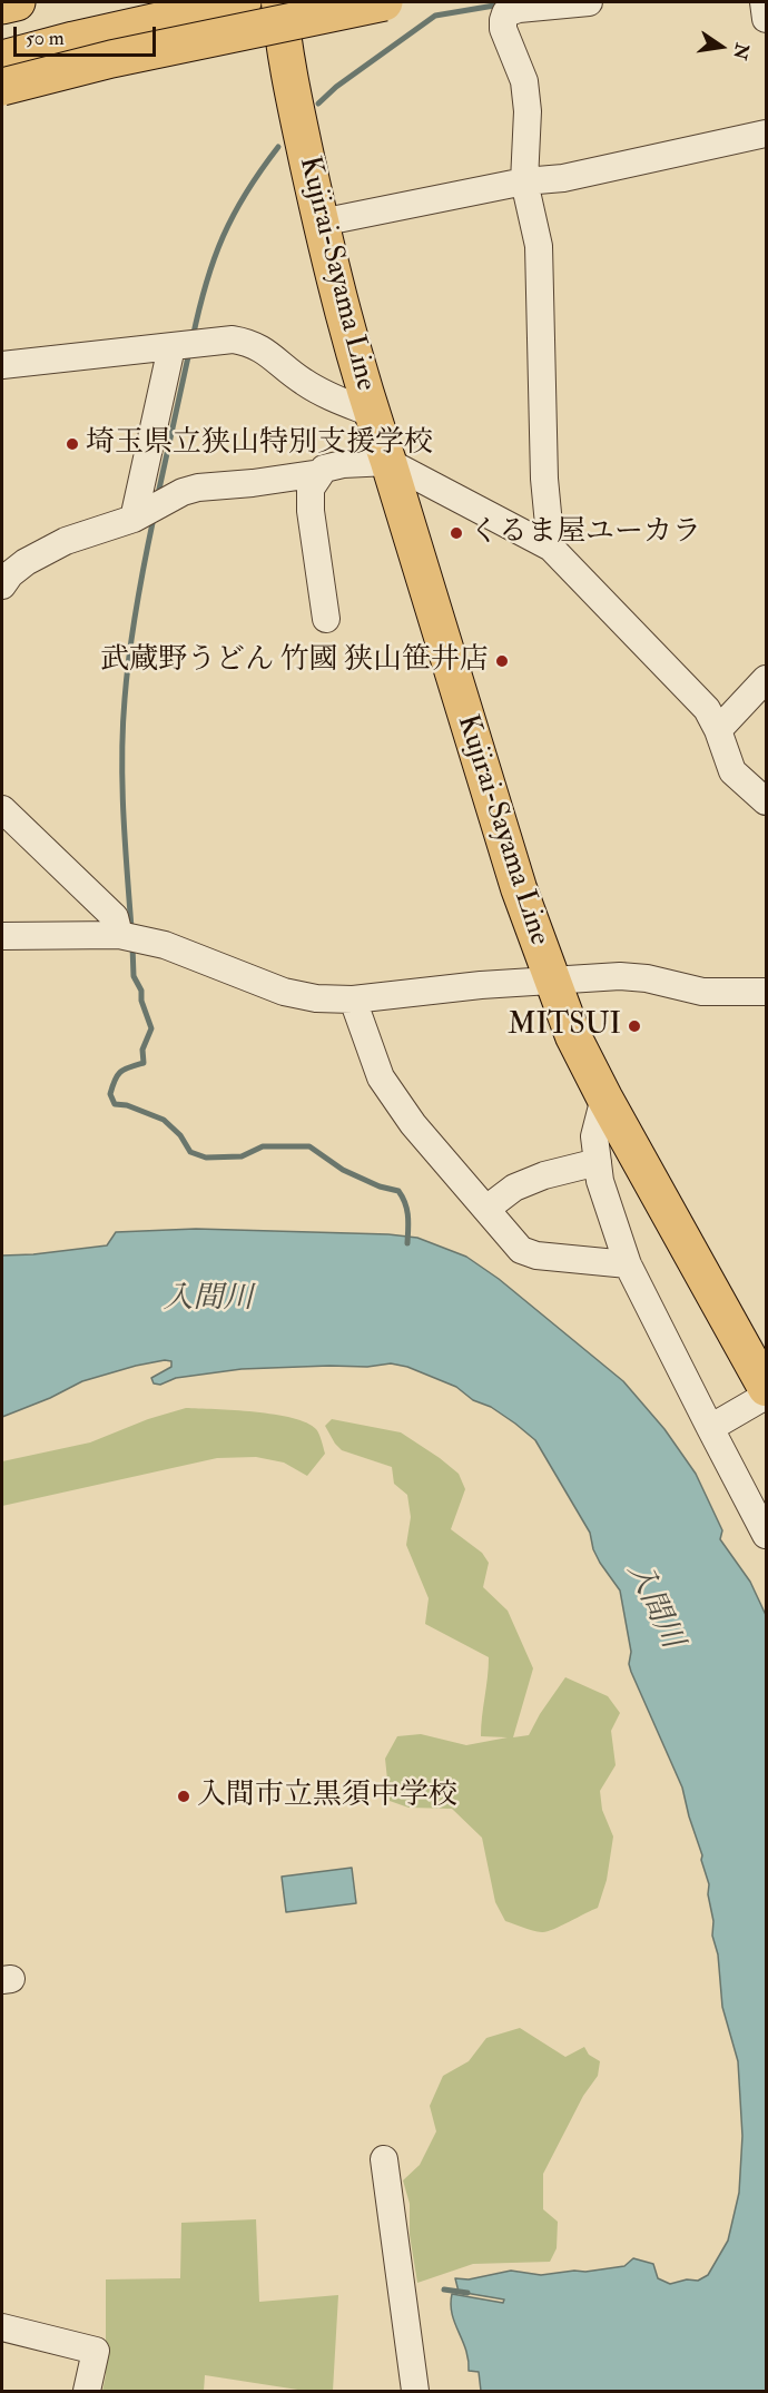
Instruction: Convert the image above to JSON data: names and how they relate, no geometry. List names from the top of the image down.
{
  "streets": {
    "main road": ["Kujirai-Sayama Line"]
  },
  "water": ["入間川"],
  "places": [
    "埼玉県立狭山特別支援学校",
    "くるま屋ユーカラ",
    "武蔵野うどん 竹國 狭山笹井店",
    "MITSUI",
    "入間市立黒須中学校"
  ],
  "scale_bar": "50 m",
  "north": "right"
}
